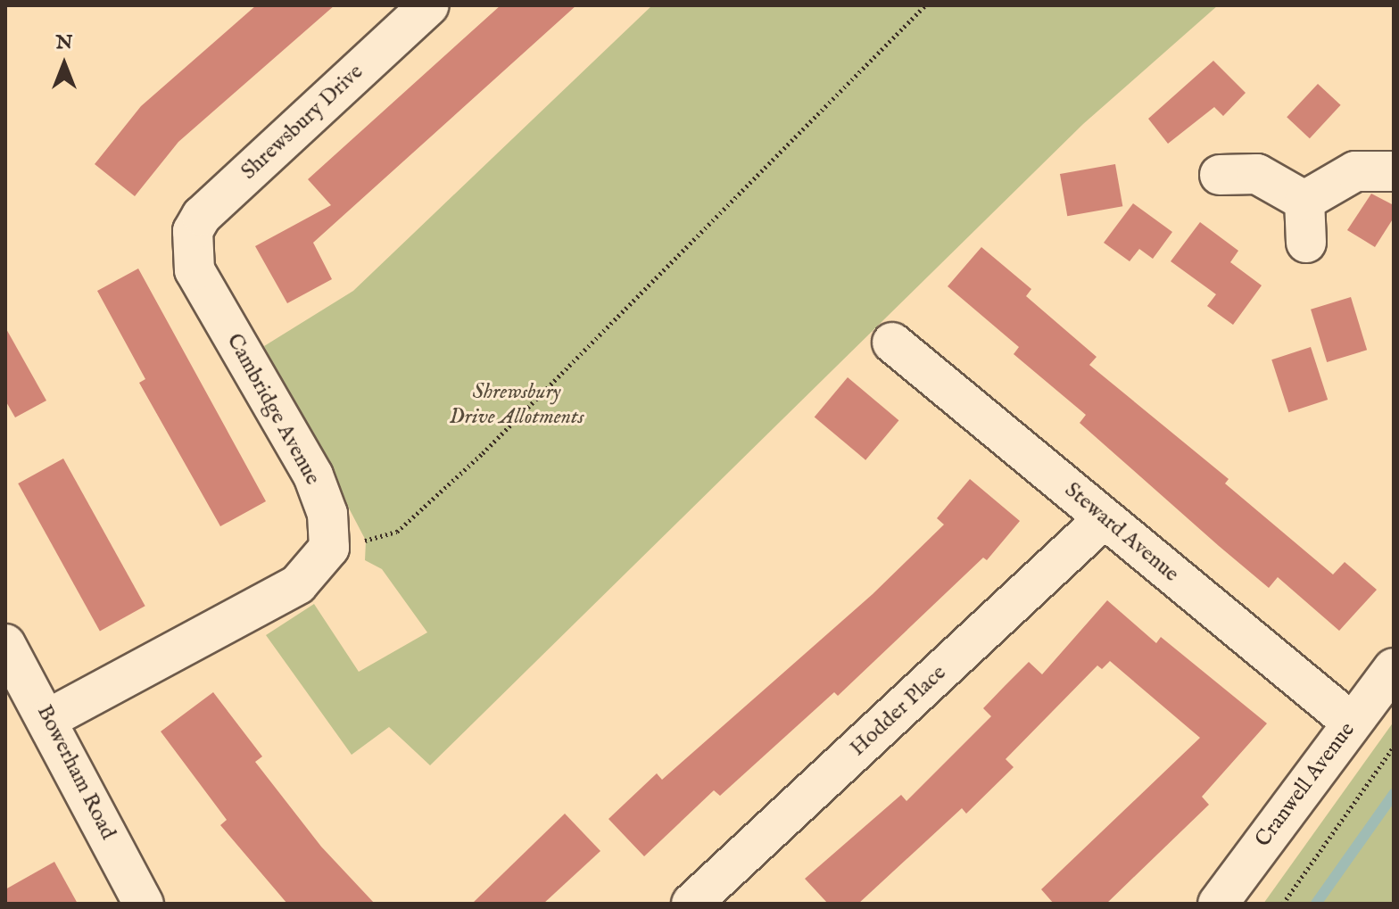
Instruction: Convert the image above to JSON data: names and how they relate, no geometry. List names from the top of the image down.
{
  "streets": {
    "street": [
      "Shrewsbury Drive",
      "Cambridge Avenue",
      "Steward Avenue",
      "Hodder Place",
      "Bowerham Road",
      "Cranwell Avenue"
    ]
  },
  "crossings": [
    ["Shrewsbury Drive", "Cambridge Avenue"],
    ["Steward Avenue", "Hodder Place"],
    ["Steward Avenue", "Cranwell Avenue"]
  ],
  "parks": ["Shrewsbury Drive Allotments"],
  "north": "top"
}
